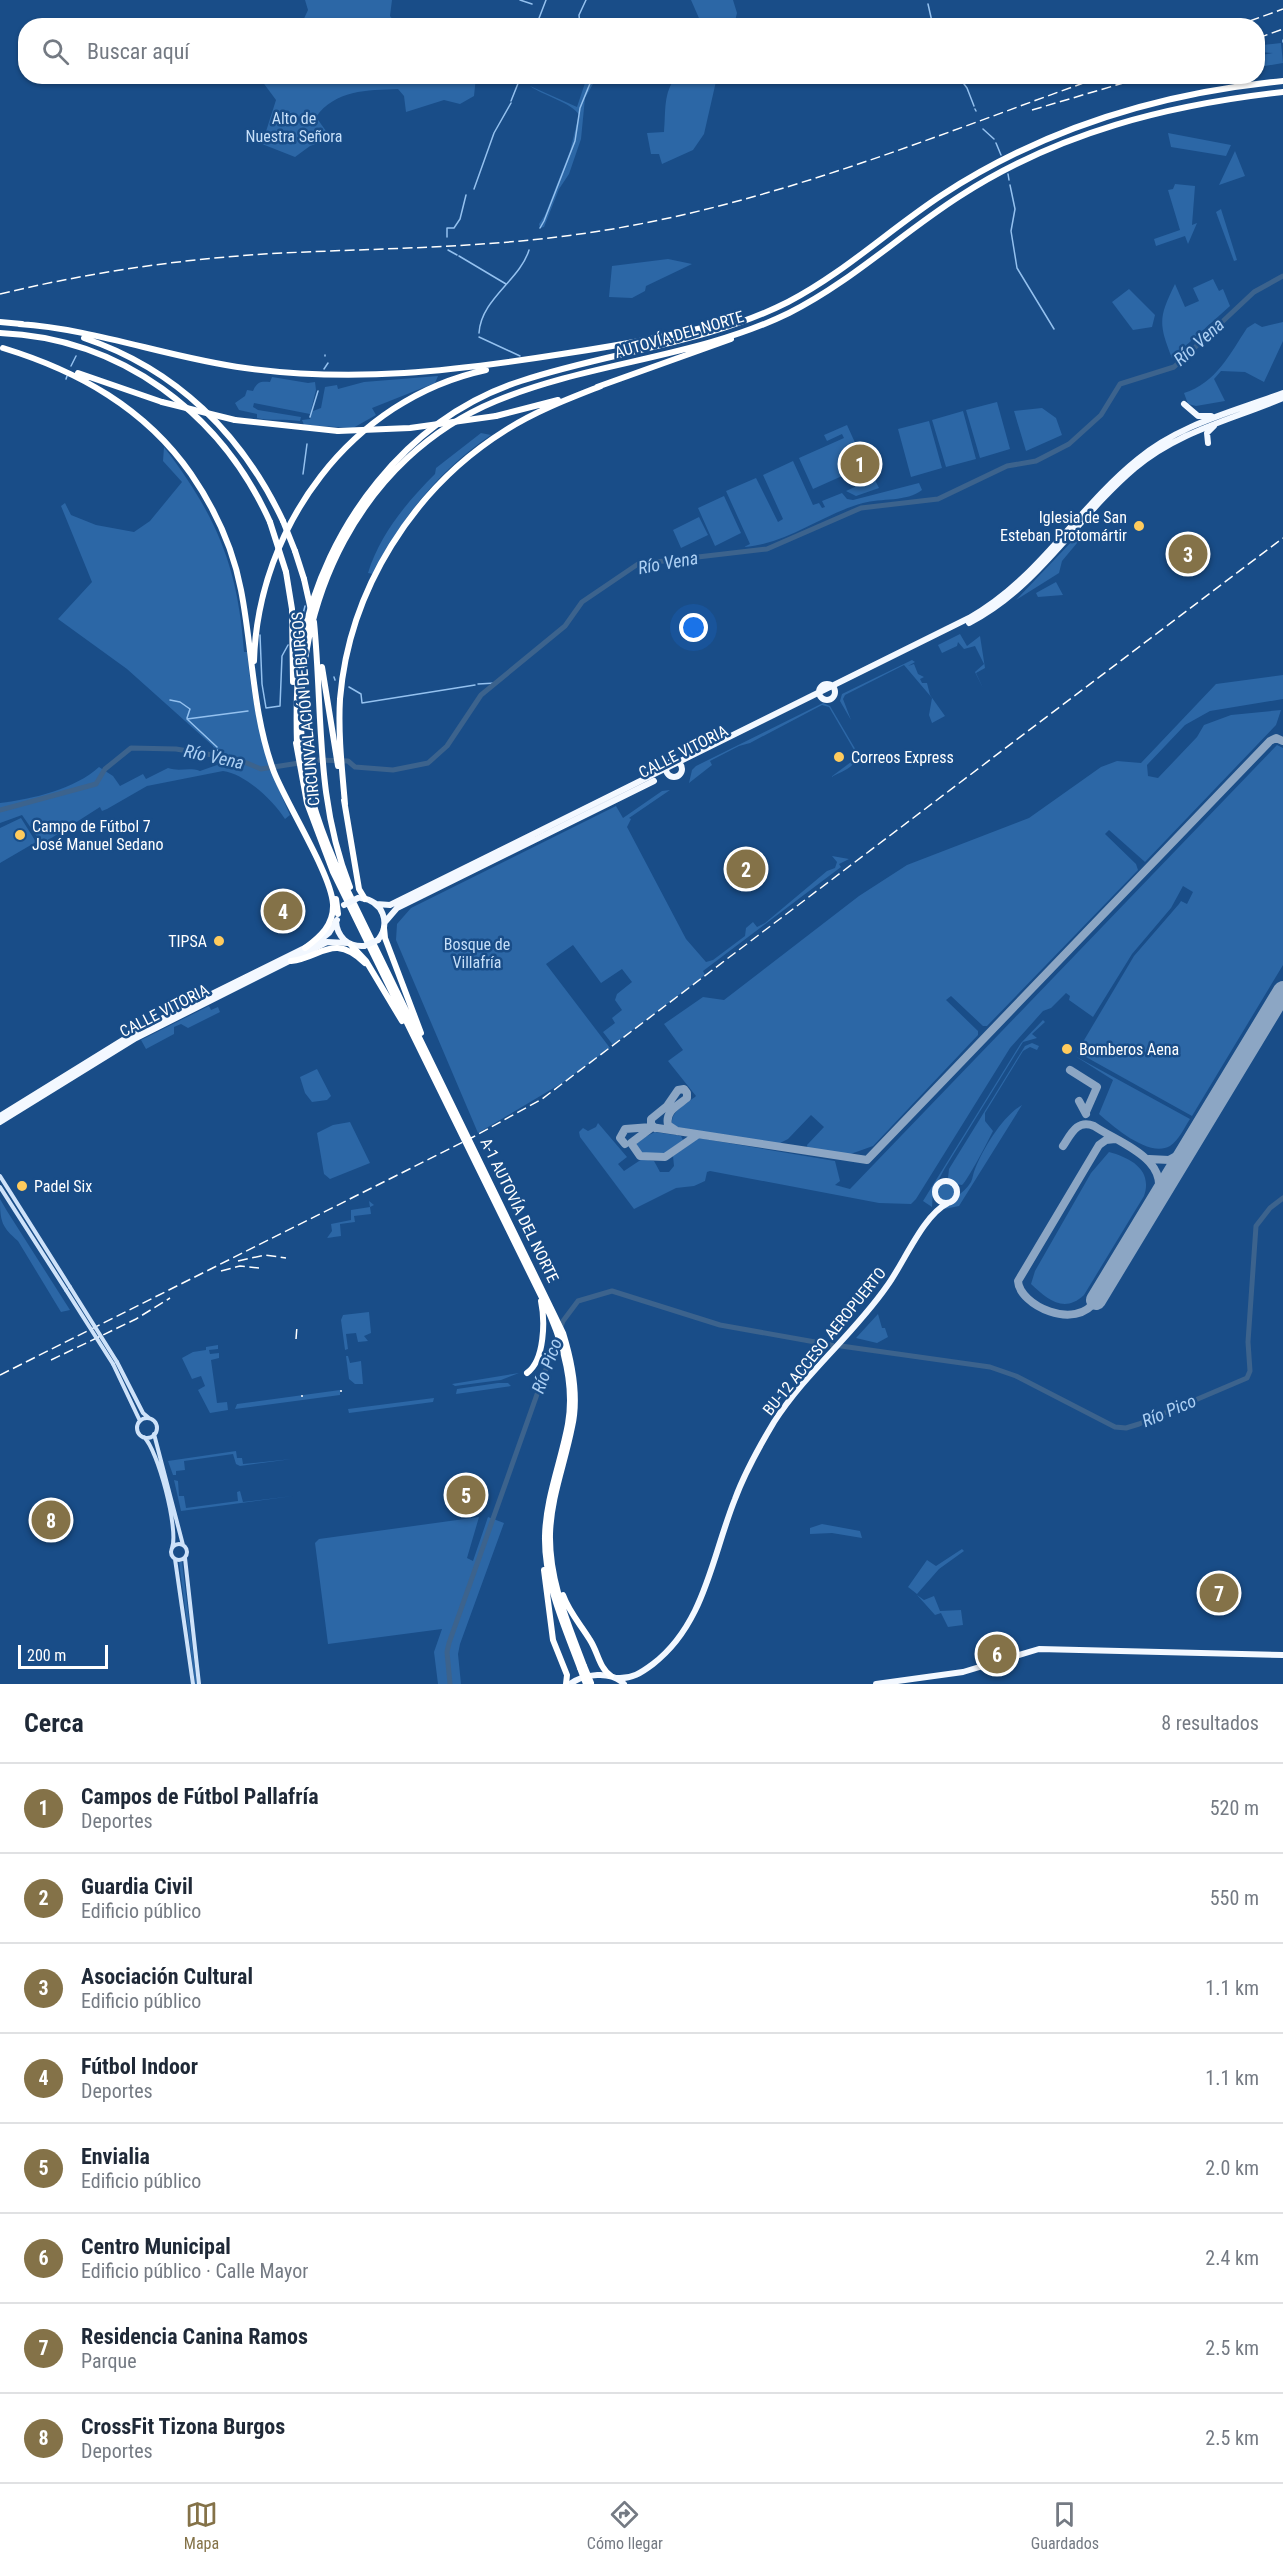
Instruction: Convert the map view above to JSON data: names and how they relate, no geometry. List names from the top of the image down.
{
  "streets": {
    "highway": [
      "AUTOVÍA DEL NORTE",
      "CIRCUNVALACIÓN DE BURGOS",
      "CALLE VITORIA",
      "A-1 AUTOVÍA DEL NORTE",
      "BU-12 ACCESO AEROPUERTO"
    ]
  },
  "crossings": [
    ["AUTOVÍA DEL NORTE", "CIRCUNVALACIÓN DE BURGOS"],
    ["CIRCUNVALACIÓN DE BURGOS", "A-1 AUTOVÍA DEL NORTE"]
  ],
  "water": ["Río Vena", "Río Pico"],
  "parks": ["Alto de Nuestra Señora", "Bosque de Villafría"],
  "places": [
    "Iglesia de San Esteban Protomártir",
    "Correos Express",
    "Campo de Fútbol 7 José Manuel Sedano",
    "TIPSA",
    "Bomberos Aena",
    "Padel Six"
  ],
  "scale_bar": "200 m",
  "page": {
    "search": "Buscar aquí",
    "pins": [
      "1",
      "3",
      "2",
      "4",
      "5",
      "8",
      "7",
      "6"
    ],
    "scale": "200 m",
    "heading": ["Cerca", "8 resultados"],
    "list": [
      {
        "mark": "1",
        "name": "Campos de Fútbol Pallafría",
        "note": "Deportes",
        "value": "520 m"
      },
      {
        "mark": "2",
        "name": "Guardia Civil",
        "note": "Edificio público",
        "value": "550 m"
      },
      {
        "mark": "3",
        "name": "Asociación Cultural",
        "note": "Edificio público",
        "value": "1.1 km"
      },
      {
        "mark": "4",
        "name": "Fútbol Indoor",
        "note": "Deportes",
        "value": "1.1 km"
      },
      {
        "mark": "5",
        "name": "Envialia",
        "note": "Edificio público",
        "value": "2.0 km"
      },
      {
        "mark": "6",
        "name": "Centro Municipal",
        "note": "Edificio público · Calle Mayor",
        "value": "2.4 km"
      },
      {
        "mark": "7",
        "name": "Residencia Canina Ramos",
        "note": "Parque",
        "value": "2.5 km"
      },
      {
        "mark": "8",
        "name": "CrossFit Tizona Burgos",
        "note": "Deportes",
        "value": "2.5 km"
      }
    ],
    "nav": ["Mapa", "Cómo llegar", "Guardados"]
  }
}
